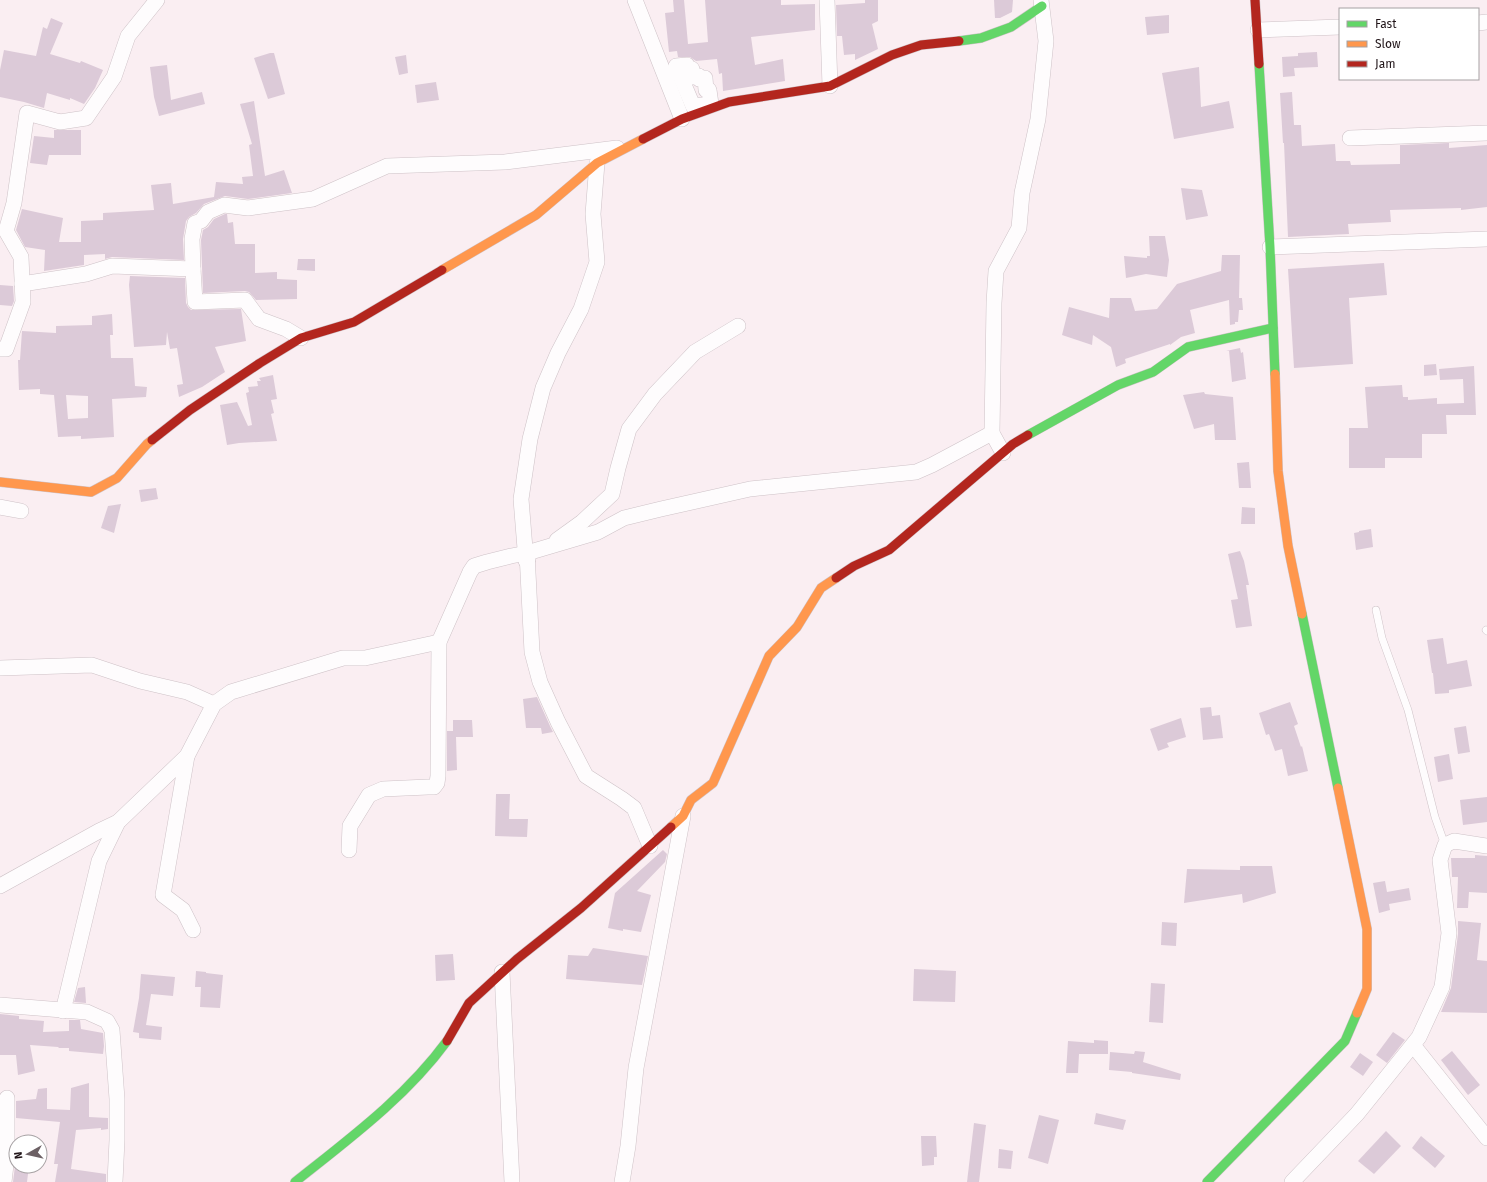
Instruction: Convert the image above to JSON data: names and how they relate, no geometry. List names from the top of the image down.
{
  "legend": ["Fast", "Slow", "Jam"],
  "north": "left"
}
